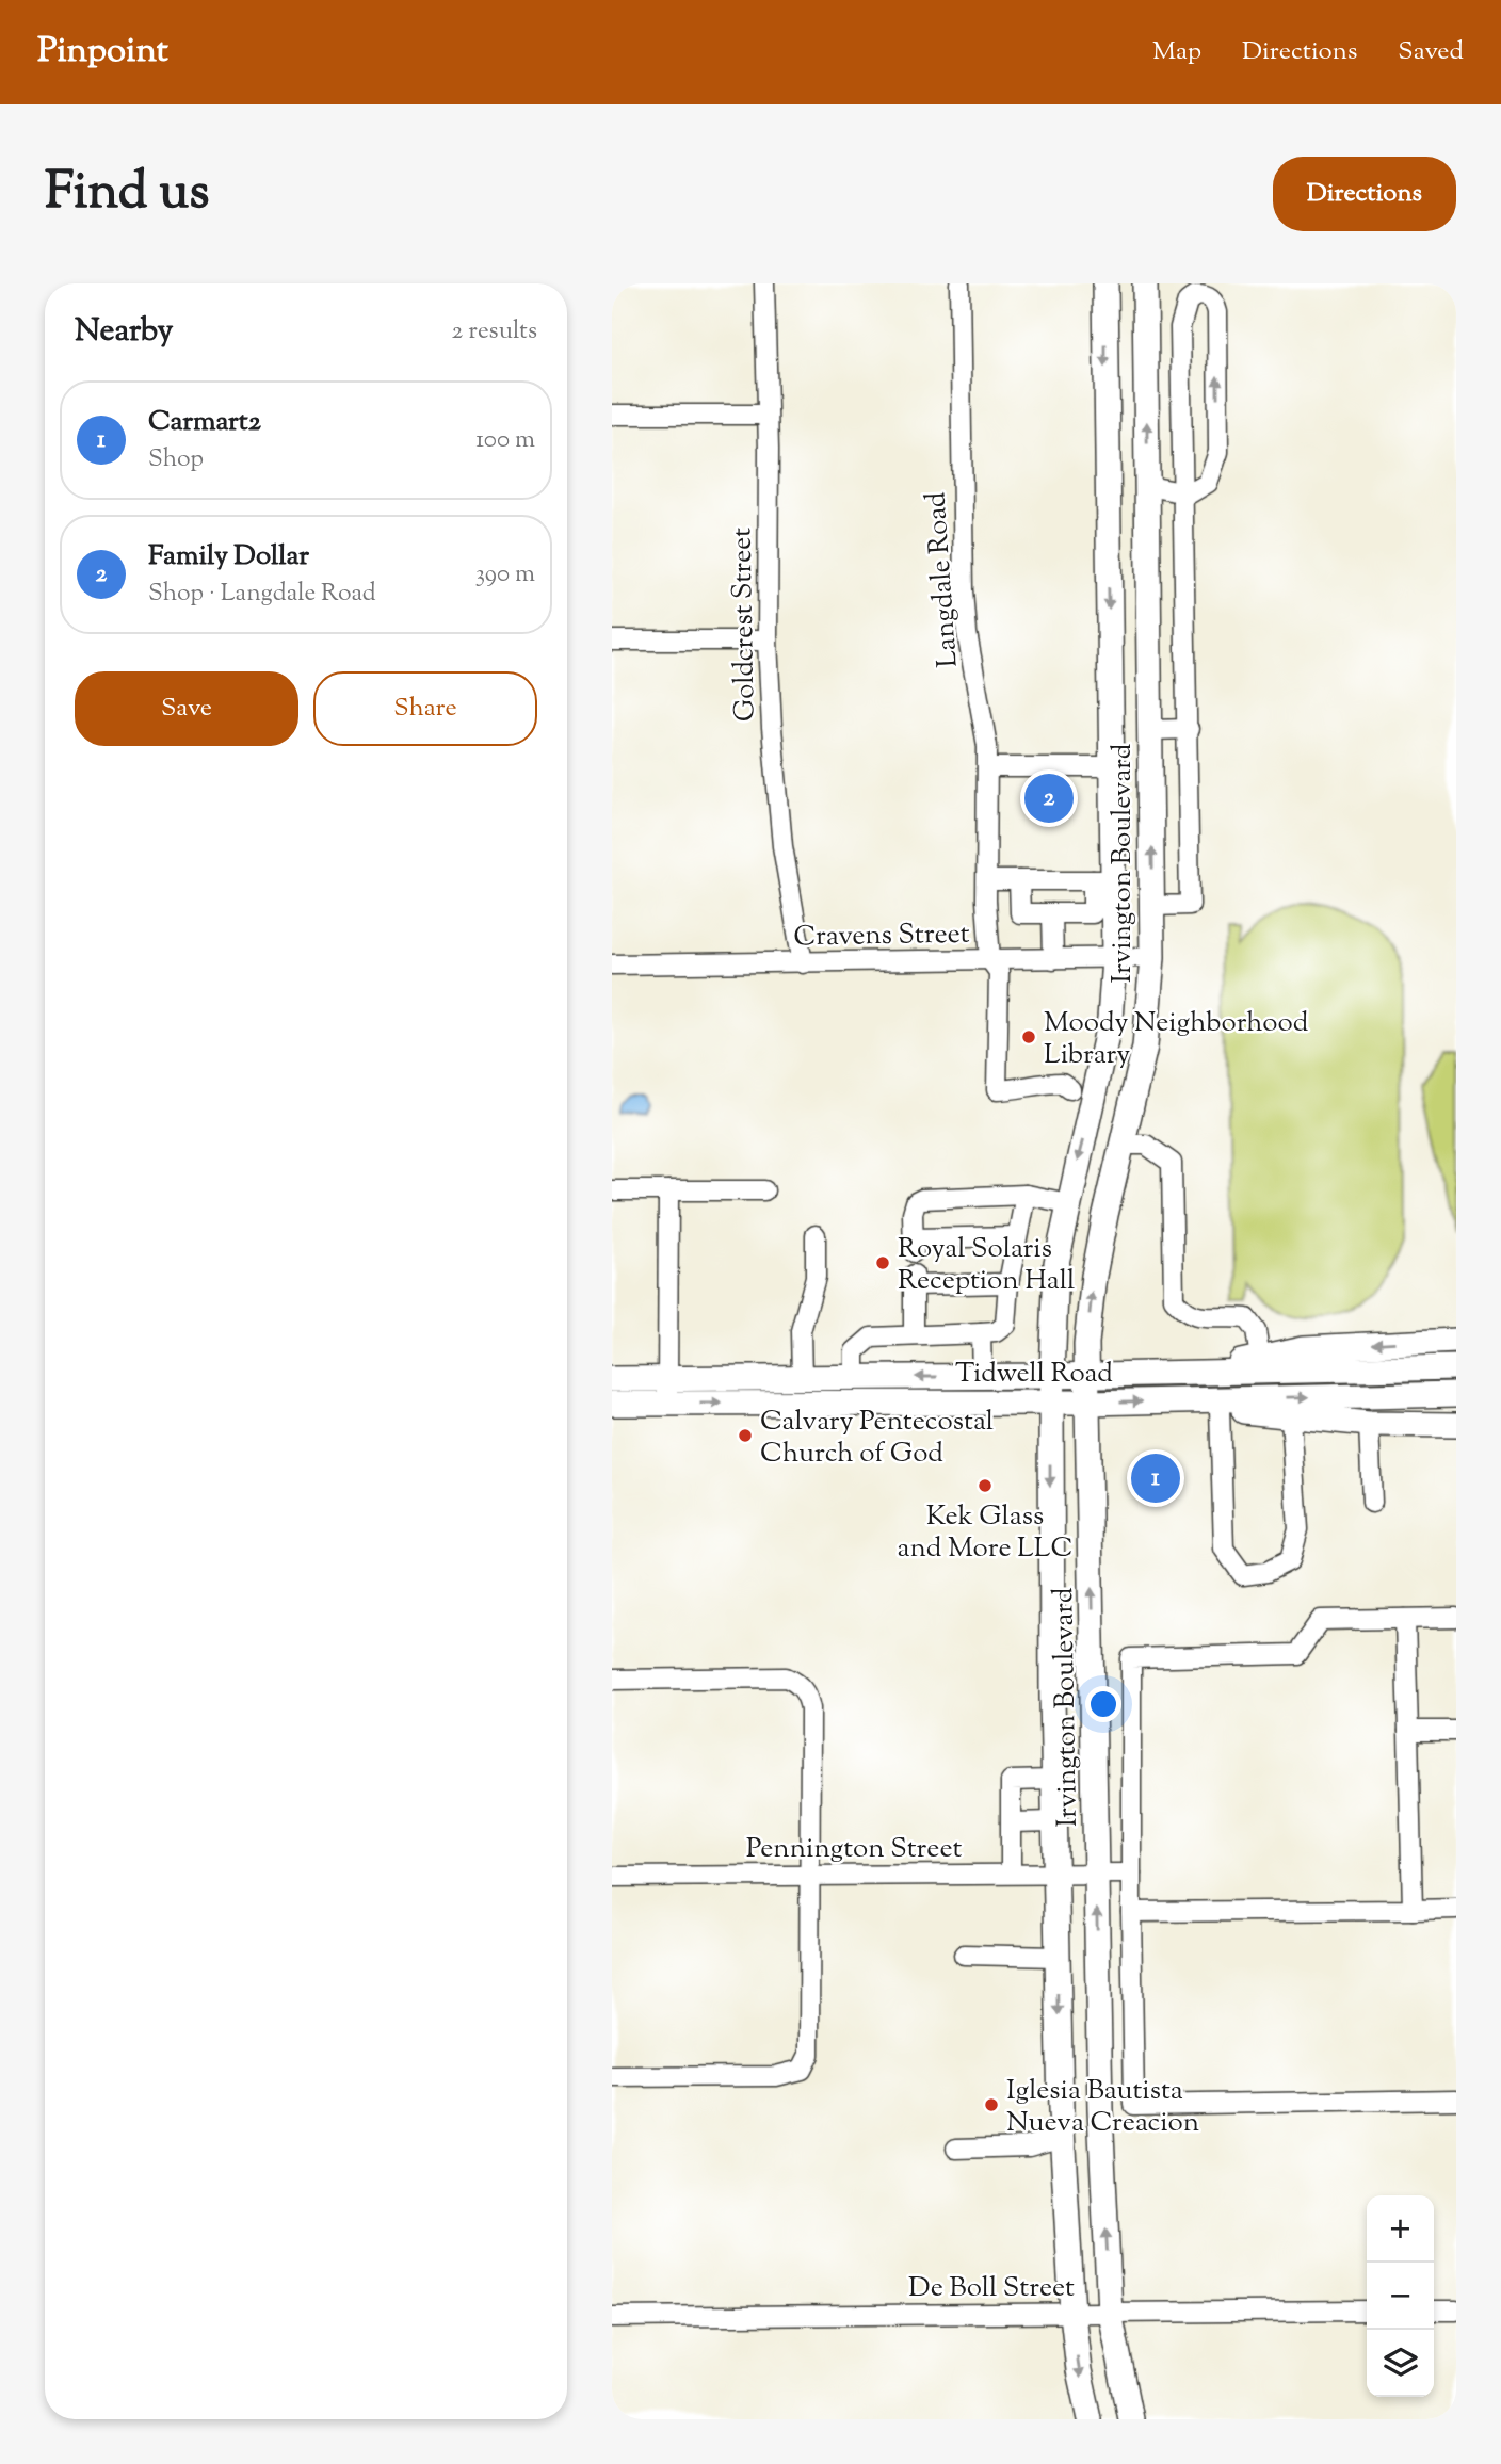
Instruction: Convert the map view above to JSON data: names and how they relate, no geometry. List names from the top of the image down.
{
  "streets": {
    "main road": ["Irvington Boulevard", "Tidwell Road"],
    "street": [
      "Langdale Road",
      "Goldcrest Street",
      "Cravens Street",
      "Pennington Street",
      "De Boll Street"
    ]
  },
  "crossings": [
    ["Langdale Road", "Irvington Boulevard"],
    ["Langdale Road", "Cravens Street"],
    ["Goldcrest Street", "Cravens Street"],
    ["Irvington Boulevard", "Cravens Street"],
    ["Irvington Boulevard", "Tidwell Road"],
    ["Irvington Boulevard", "Pennington Street"],
    ["Irvington Boulevard", "De Boll Street"]
  ],
  "places": [
    "Moody Neighborhood Library",
    "Royal Solaris Reception Hall",
    "Calvary Pentecostal Church of God",
    "Kek Glass and More LLC",
    "Iglesia Bautista Nueva Creacion"
  ],
  "page": {
    "header": "Pinpoint",
    "nav": ["Map", "Directions", "Saved"],
    "title": "Find us",
    "buttons": [
      "Directions",
      ["Save", "Share"]
    ],
    "heading": ["Nearby", "2 results"],
    "list": [
      {
        "mark": "1",
        "name": "Carmart2",
        "note": "Shop",
        "value": "100 m"
      },
      {
        "mark": "2",
        "name": "Family Dollar",
        "note": "Shop · Langdale Road",
        "value": "390 m"
      }
    ],
    "pins": ["2", "1"],
    "map_buttons": ["+", "−"]
  }
}
